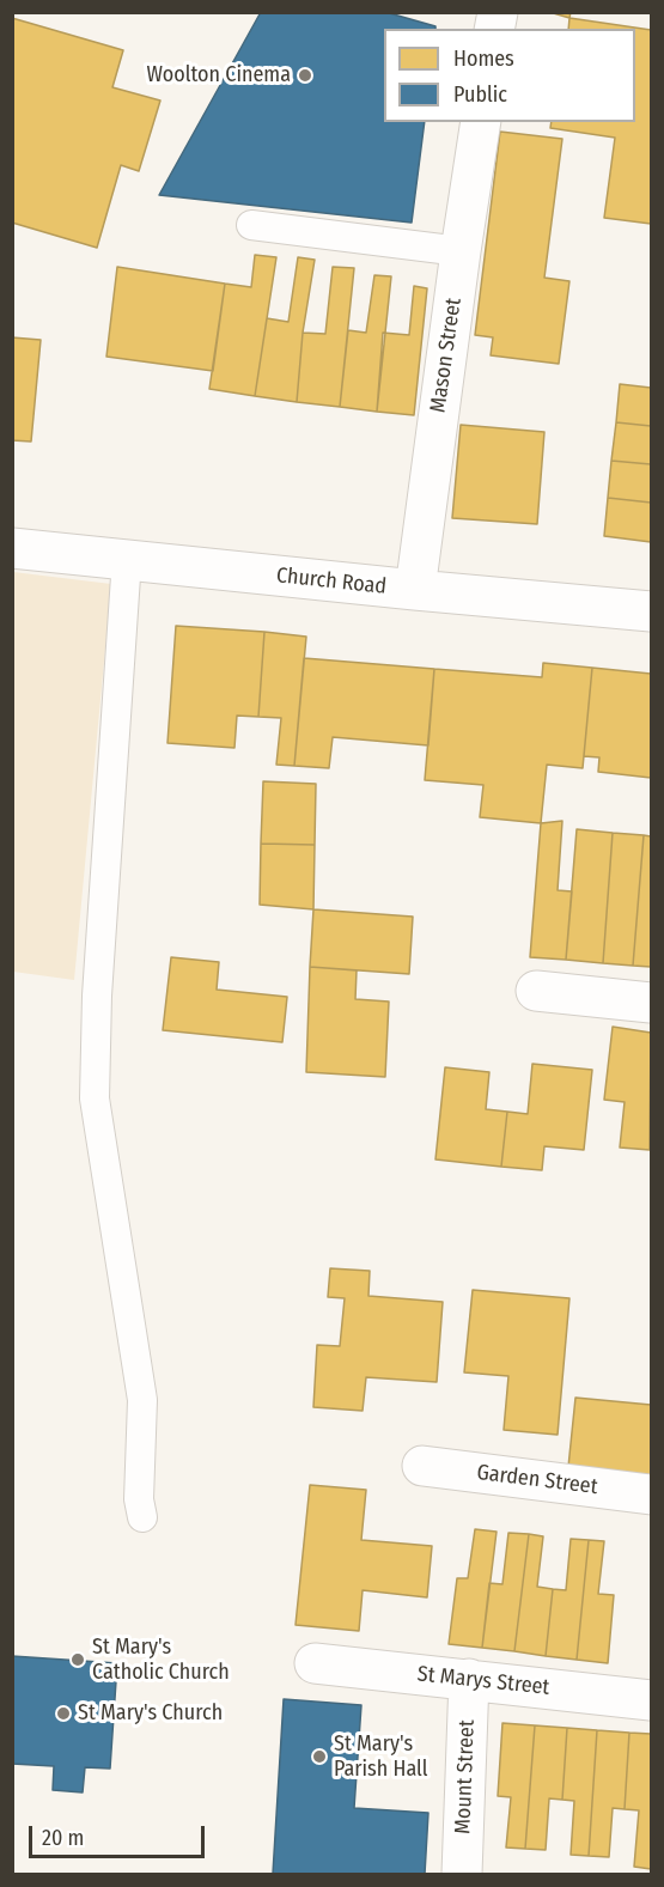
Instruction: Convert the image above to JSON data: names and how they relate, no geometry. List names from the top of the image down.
{
  "streets": {
    "street": [
      "Mason Street",
      "Church Road",
      "Garden Street",
      "St Marys Street",
      "Mount Street"
    ]
  },
  "crossings": [
    ["Mason Street", "Church Road"],
    ["St Marys Street", "Mount Street"]
  ],
  "places": [
    "Woolton Cinema",
    "St Mary's Catholic Church",
    "St Mary's Church",
    "St Mary's Parish Hall"
  ],
  "legend": ["Homes", "Public"],
  "scale_bar": "20 m"
}
